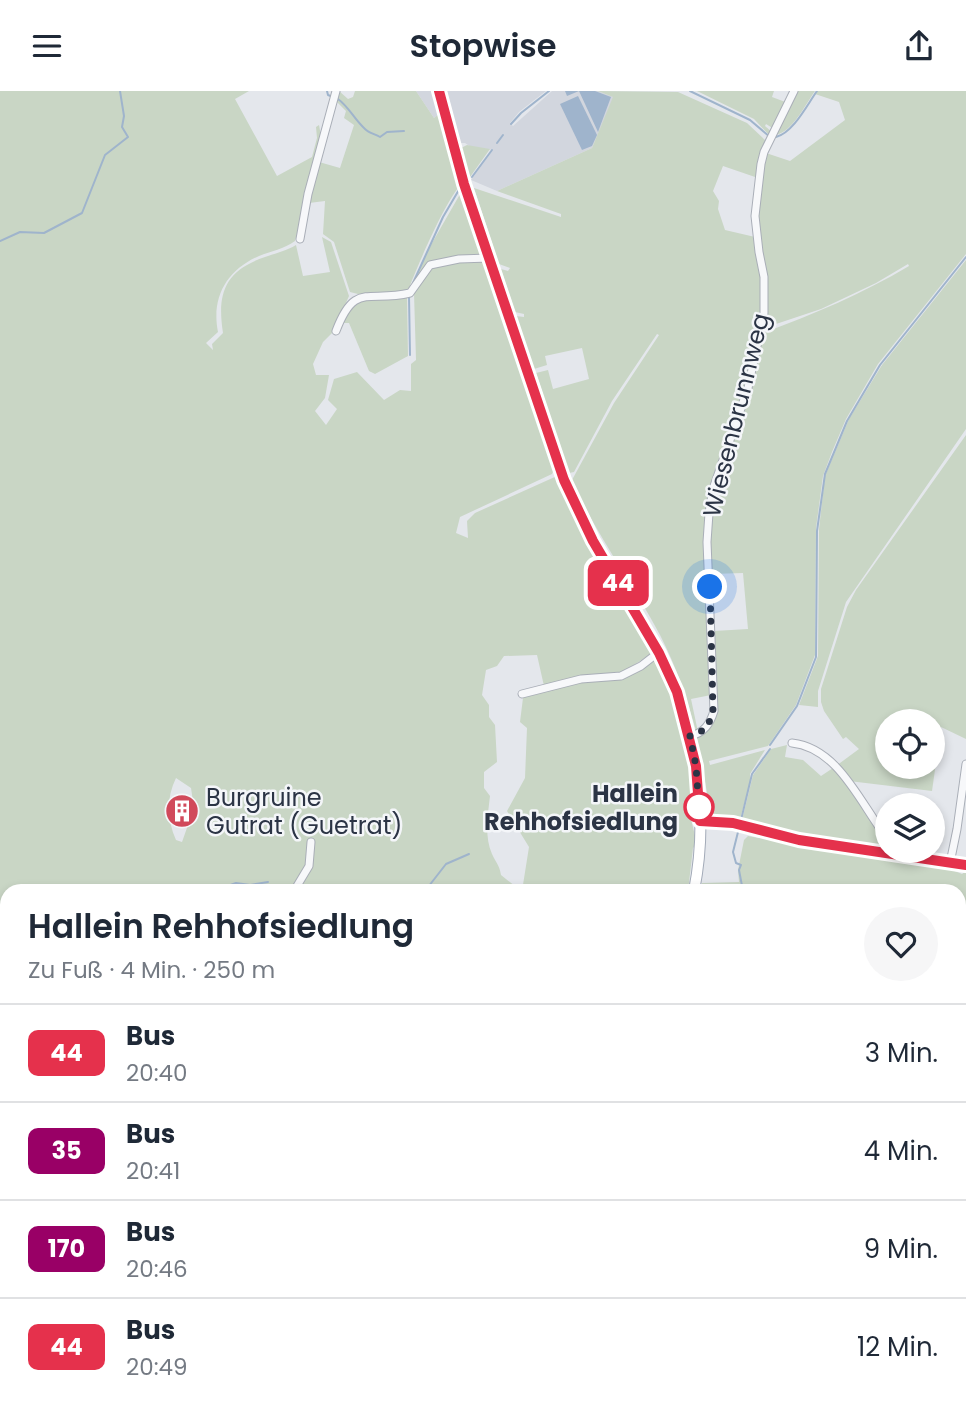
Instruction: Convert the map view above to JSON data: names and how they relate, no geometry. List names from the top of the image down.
{
  "streets": {
    "street": ["Wiesenbrunnweg"]
  },
  "places": {
    "other": ["Hallein Rehhofsiedlung"],
    "building": ["Burgruine Gutrat (Guetrat)"]
  },
  "lines": ["bus line 44"],
  "page": {
    "header": "Stopwise",
    "on_map": "44",
    "heading": ["Hallein Rehhofsiedlung", "Zu Fuß · 4 Min. · 250 m"],
    "list": [
      {
        "mark": "44",
        "name": "Bus",
        "note": "20:40",
        "value": "3 Min."
      },
      {
        "mark": "35",
        "name": "Bus",
        "note": "20:41",
        "value": "4 Min."
      },
      {
        "mark": "170",
        "name": "Bus",
        "note": "20:46",
        "value": "9 Min."
      },
      {
        "mark": "44",
        "name": "Bus",
        "note": "20:49",
        "value": "12 Min."
      }
    ]
  }
}
